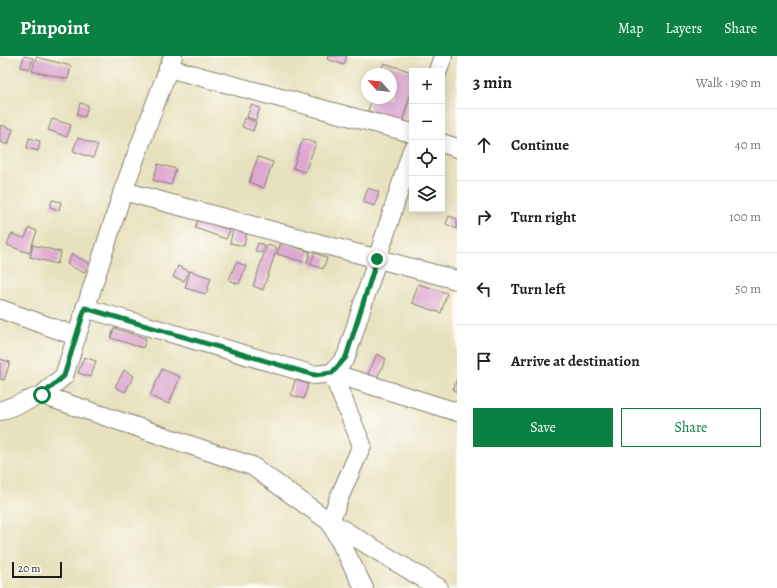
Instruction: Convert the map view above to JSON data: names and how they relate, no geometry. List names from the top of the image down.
{
  "scale_bar": "20 m",
  "north": "top left",
  "page": {
    "header": "Pinpoint",
    "nav": ["Map", "Layers", "Share"],
    "heading": ["3 min", "Walk · 190 m"],
    "map_buttons": ["+", "−"],
    "list": [
      ["Continue", "40 m"],
      ["Turn right", "100 m"],
      ["Turn left", "50 m"],
      "Arrive at destination"
    ],
    "buttons": ["Save", "Share"],
    "scale": "20 m"
  }
}
